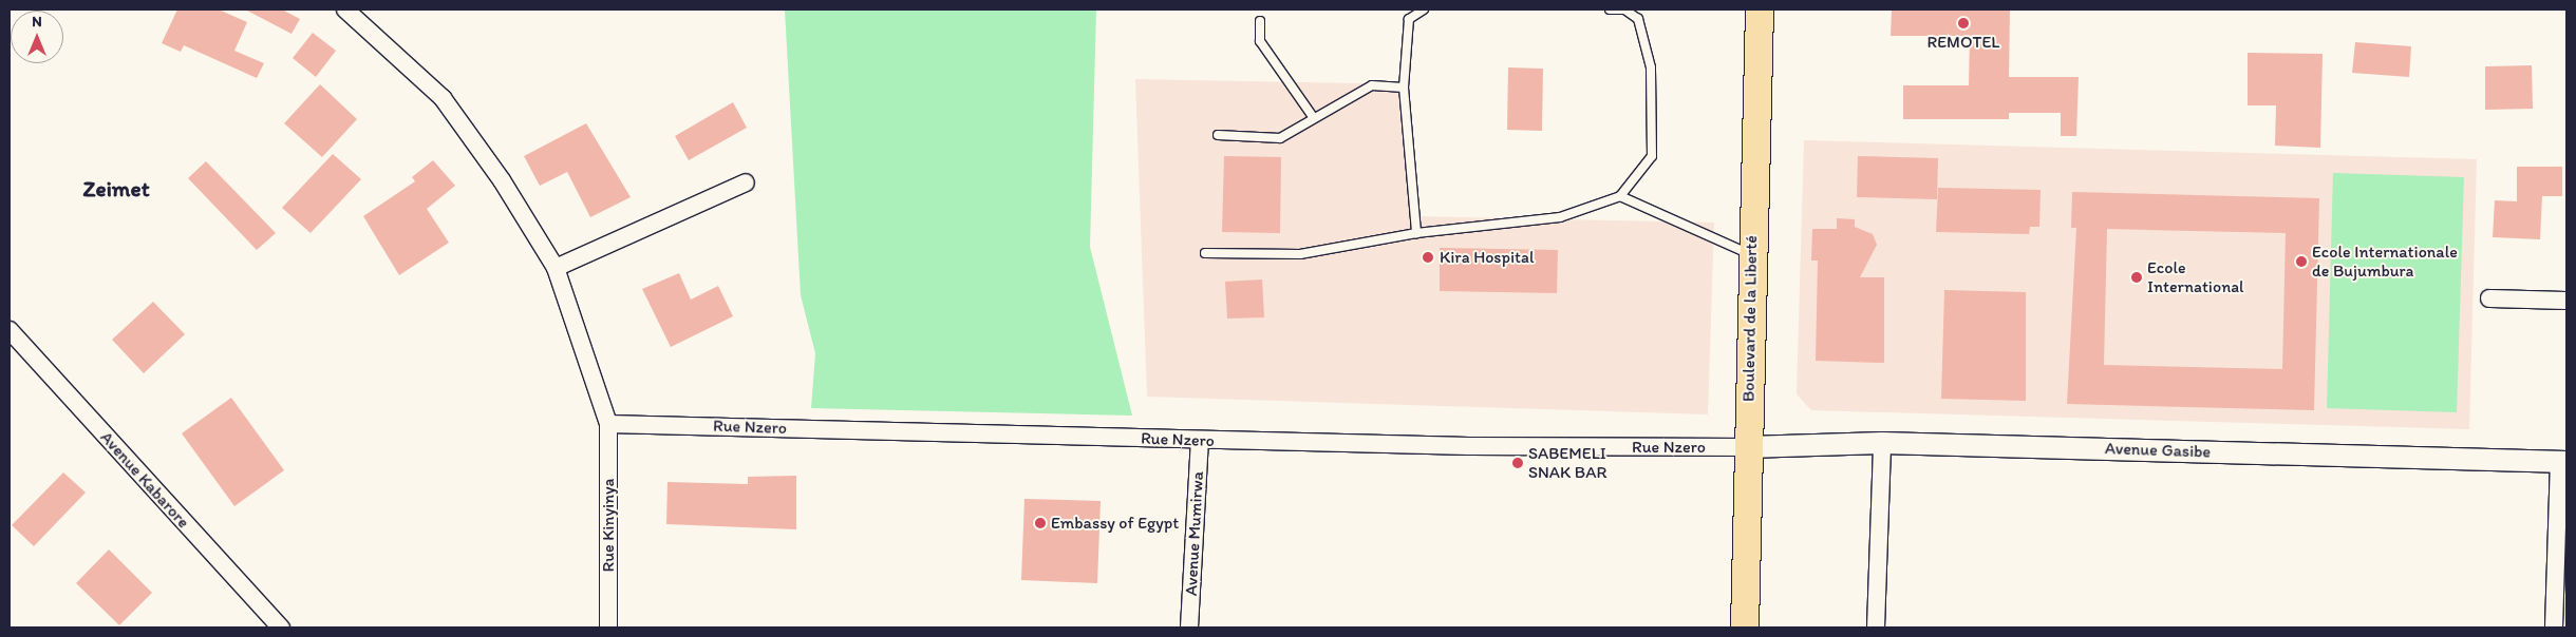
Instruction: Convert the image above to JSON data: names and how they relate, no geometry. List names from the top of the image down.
{
  "streets": {
    "highway": ["Boulevard de la Liberté"],
    "street": [
      "Rue Nzero",
      "Avenue Gasibe",
      "Avenue Kabarore",
      "Rue Kinyinya",
      "Avenue Mumirwa"
    ]
  },
  "crossings": [
    ["Boulevard de la Liberté", "Rue Nzero"],
    ["Boulevard de la Liberté", "Avenue Gasibe"],
    ["Rue Nzero", "Avenue Gasibe"],
    ["Rue Nzero", "Rue Kinyinya"],
    ["Rue Nzero", "Avenue Mumirwa"]
  ],
  "districts": ["Zeimet"],
  "places": [
    "REMOTEL",
    "Kira Hospital",
    "Ecole Internationale de Bujumbura",
    "Ecole International",
    "SABEMELI SNAK BAR",
    "Embassy of Egypt"
  ],
  "north": "top"
}
